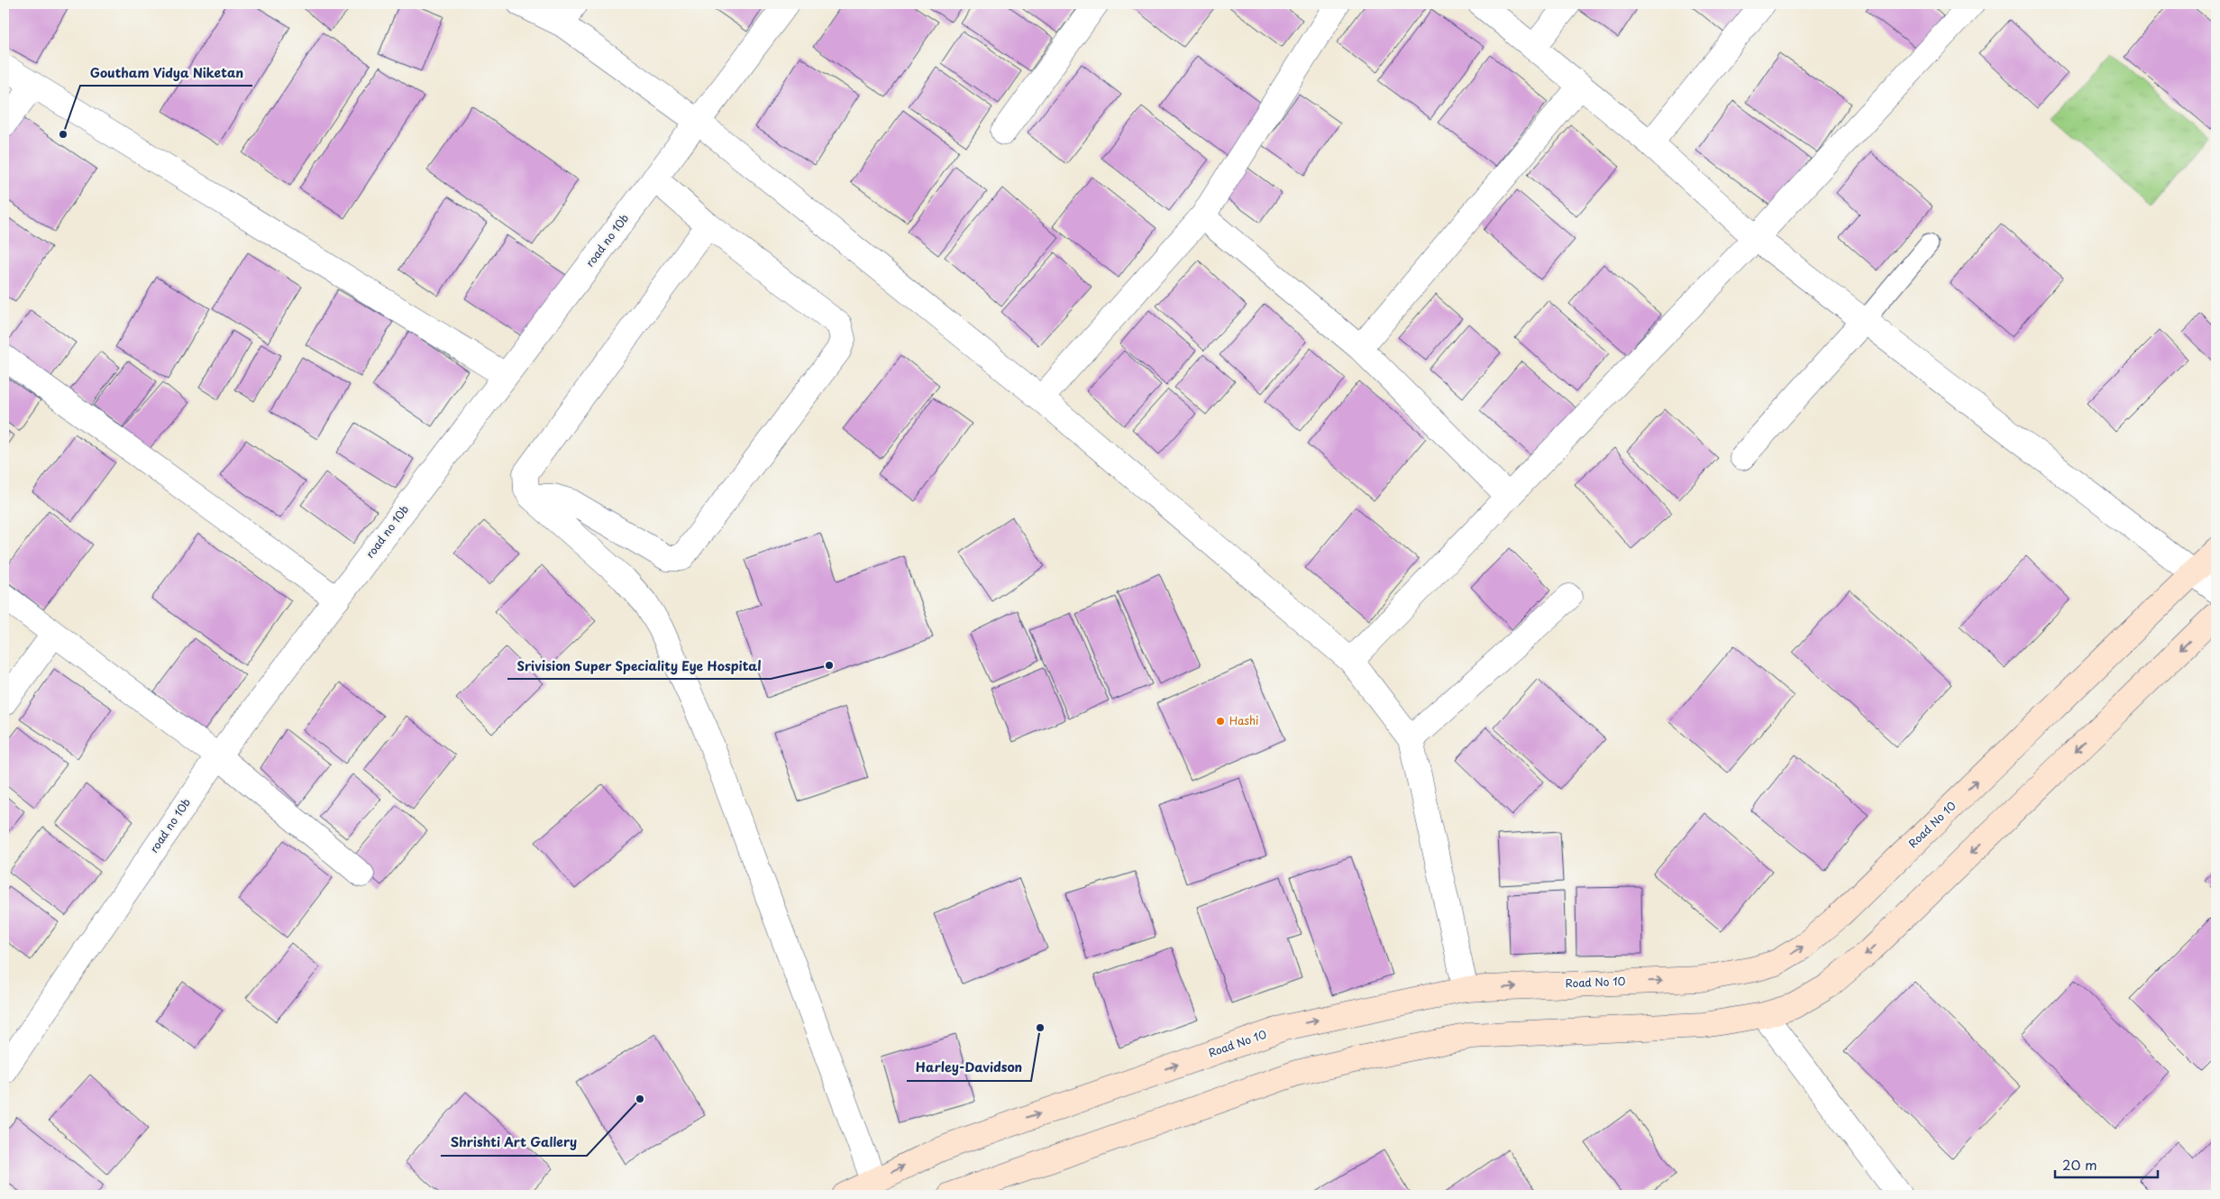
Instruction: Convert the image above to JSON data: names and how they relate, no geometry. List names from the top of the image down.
{
  "streets": {
    "main road": ["Road No 10"],
    "street": ["road no 10b"]
  },
  "places": [
    "Goutham Vidya Niketan",
    "Srivision Super Speciality Eye Hospital",
    "Hashi",
    "Harley-Davidson",
    "Shrishti Art Gallery"
  ],
  "scale_bar": "20 m"
}
